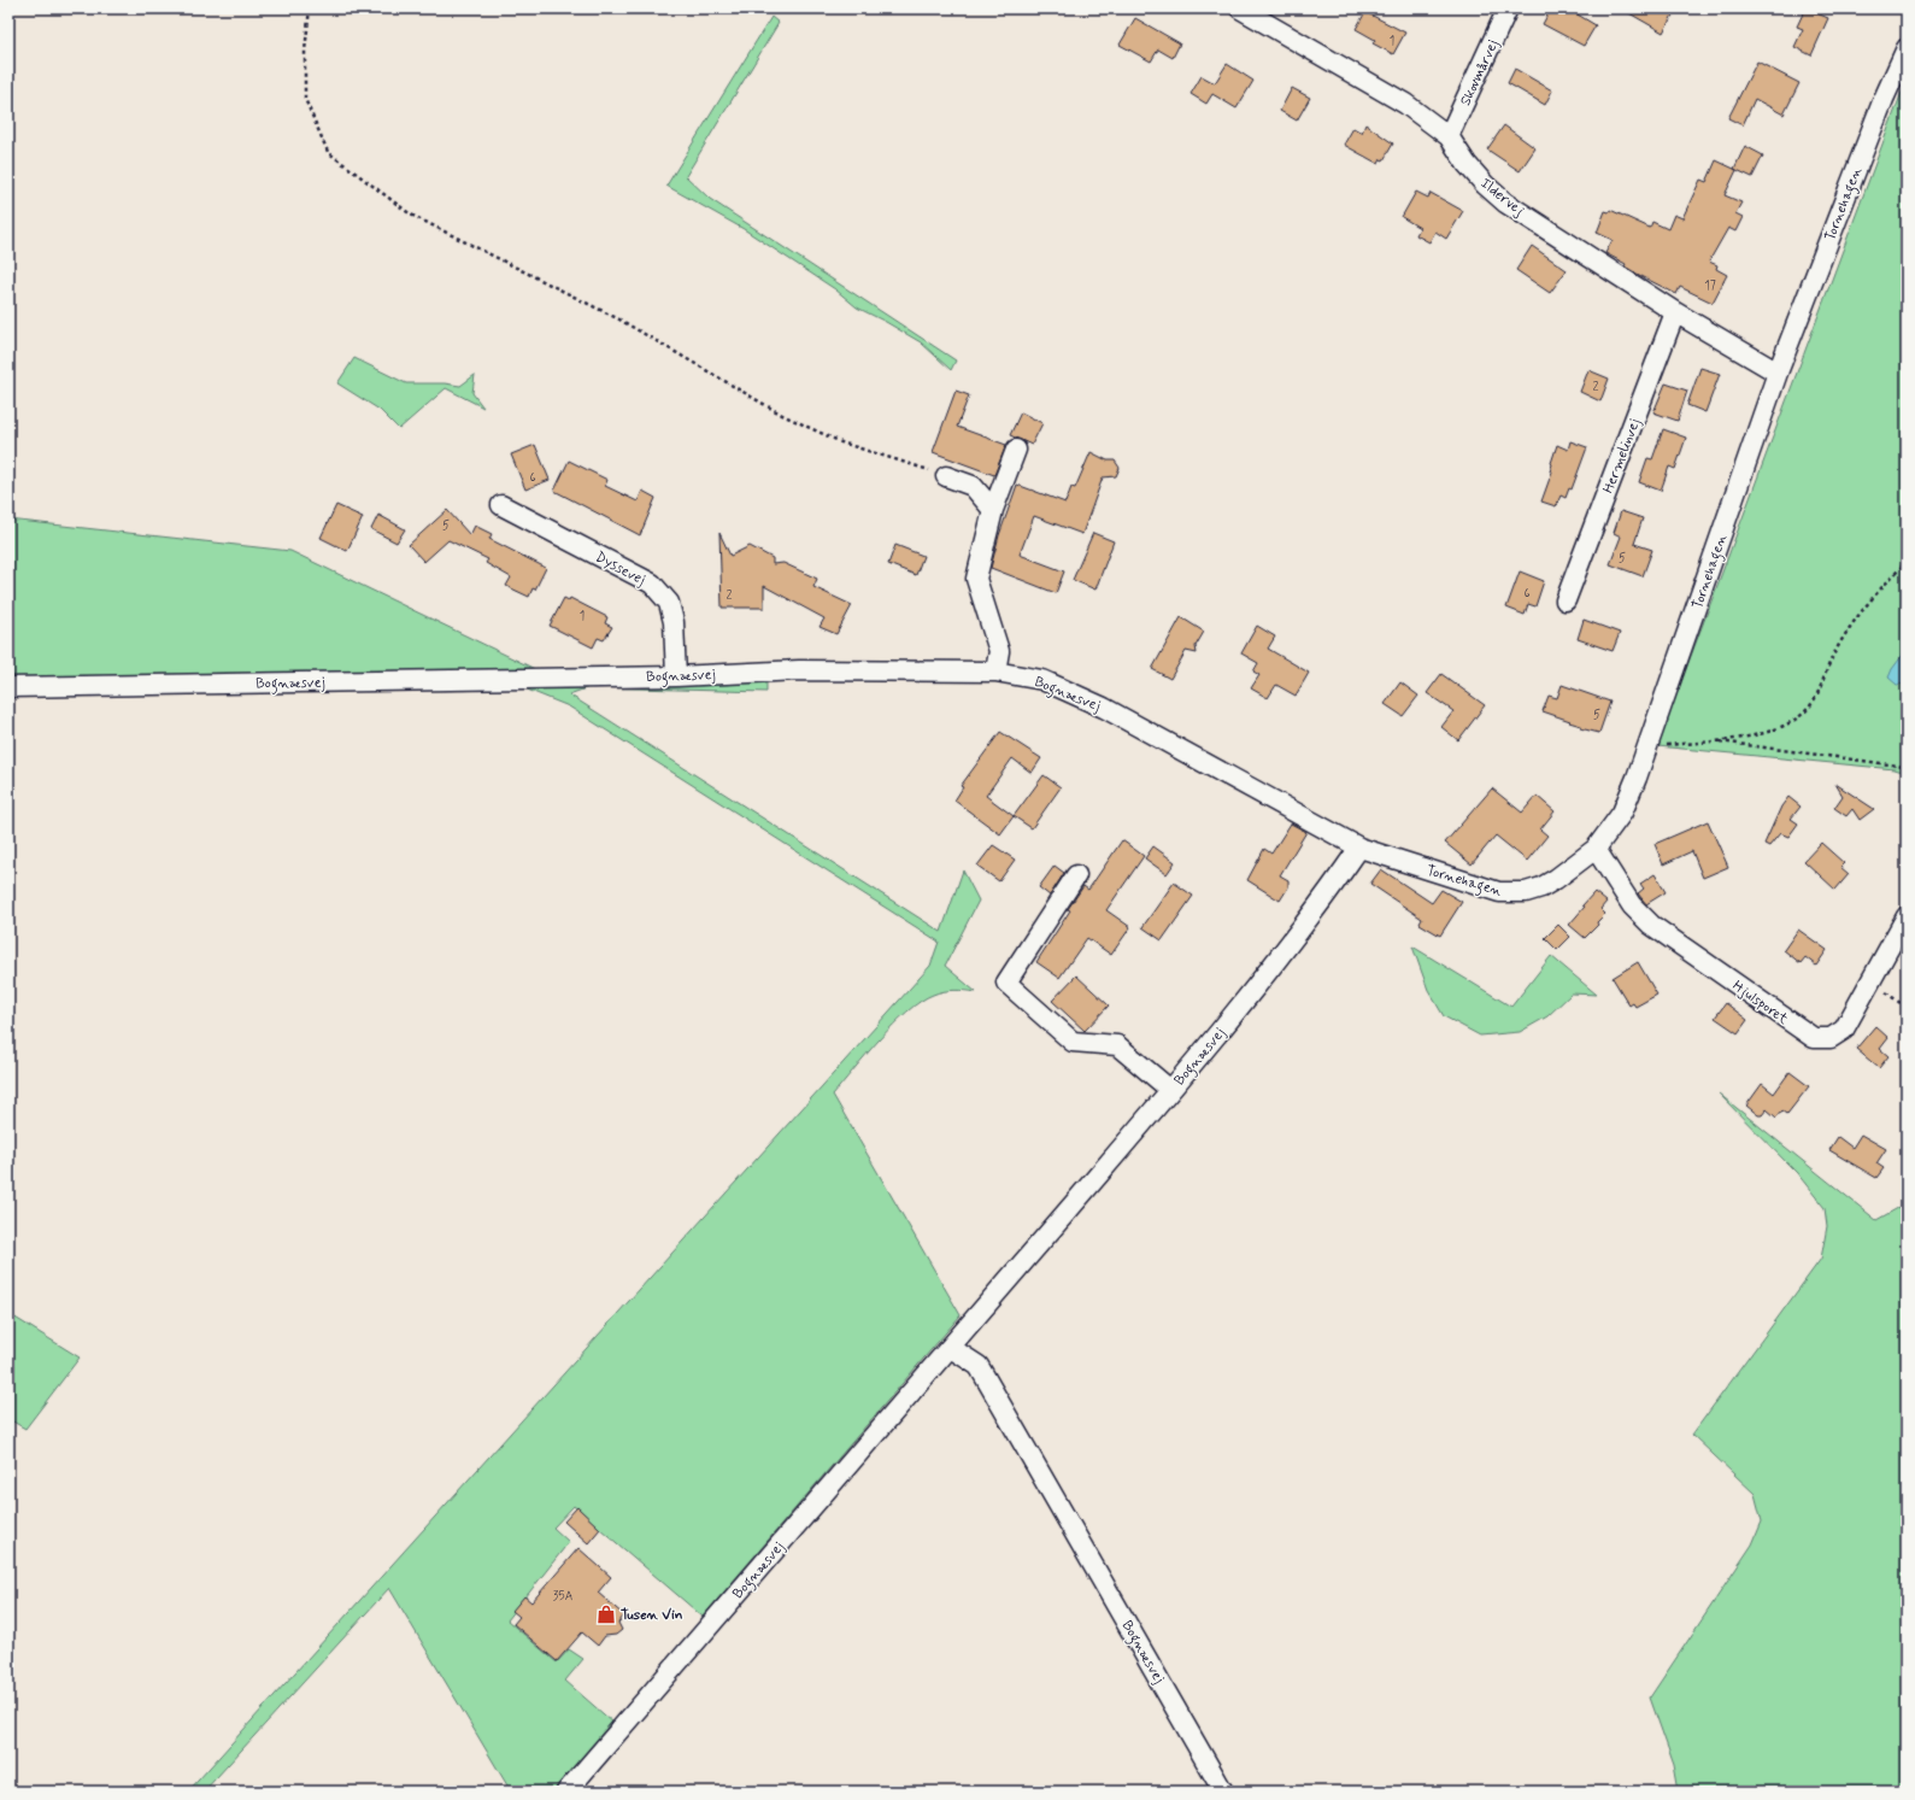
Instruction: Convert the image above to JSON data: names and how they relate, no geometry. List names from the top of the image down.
{
  "streets": {
    "street": [
      "Skovmårvej",
      "Ildervej",
      "Tornehagen",
      "Hermelinvej",
      "Dyssevej",
      "Bognæsvej",
      "Hjulsporet"
    ]
  },
  "crossings": [
    ["Skovmårvej", "Ildervej"],
    ["Ildervej", "Tornehagen"],
    ["Ildervej", "Hermelinvej"],
    ["Tornehagen", "Bognæsvej"],
    ["Tornehagen", "Hjulsporet"],
    ["Dyssevej", "Bognæsvej"]
  ],
  "places": {
    "shop": ["Tusen Vin"]
  },
  "house_numbers": [
    "1",
    "17",
    "2",
    "6",
    "5",
    "5",
    "6",
    "2",
    "1",
    "5",
    "35A"
  ]
}
